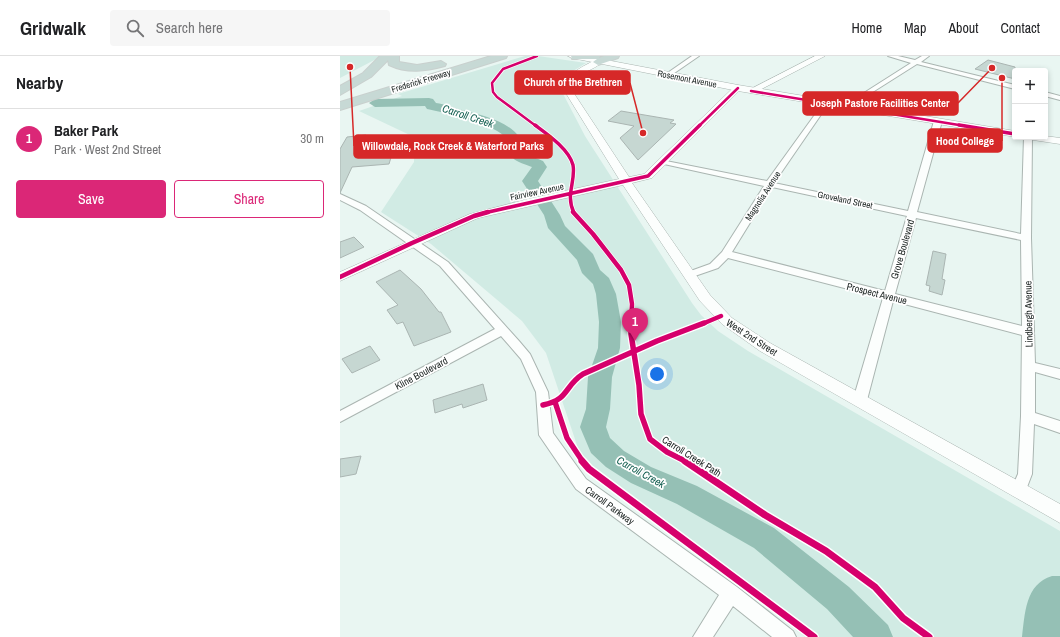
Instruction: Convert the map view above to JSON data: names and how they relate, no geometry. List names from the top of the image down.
{
  "streets": {
    "highway": ["Frederick Freeway"],
    "main road": ["Rosemont Avenue"],
    "street": [
      "Fairview Avenue",
      "Magnolia Avenue",
      "Groveland Street",
      "Grove Boulevard",
      "Prospect Avenue",
      "Lindbergh Avenue",
      "West 2nd Street",
      "Kline Boulevard",
      "Carroll Parkway"
    ],
    "cycle path": ["Carroll Creek Path"]
  },
  "crossings": [
    ["Rosemont Avenue", "Fairview Avenue"],
    ["Rosemont Avenue", "Magnolia Avenue"],
    ["Rosemont Avenue", "Grove Boulevard"],
    ["Fairview Avenue", "Groveland Street"],
    ["Fairview Avenue", "West 2nd Street"],
    ["Fairview Avenue", "Carroll Parkway"],
    ["Magnolia Avenue", "Groveland Street"],
    ["Magnolia Avenue", "Prospect Avenue"],
    ["Magnolia Avenue", "West 2nd Street"],
    ["Groveland Street", "Grove Boulevard"],
    ["Groveland Street", "Lindbergh Avenue"],
    ["Grove Boulevard", "Prospect Avenue"],
    ["Grove Boulevard", "West 2nd Street"],
    ["Prospect Avenue", "Lindbergh Avenue"],
    ["Lindbergh Avenue", "West 2nd Street"],
    ["Kline Boulevard", "Carroll Parkway"]
  ],
  "water": ["Carroll Creek"],
  "places": [
    "Willowdale, Rock Creek & Waterford Parks",
    "Joseph Pastore Facilities Center",
    "Hood College",
    "Church of the Brethren"
  ],
  "page": {
    "header": "Gridwalk",
    "search": "Search here",
    "nav": [
      "Home",
      "Map",
      "About",
      "Contact"
    ],
    "heading": "Nearby",
    "map_buttons": ["+", "−"],
    "list": [
      {
        "mark": "1",
        "name": "Baker Park",
        "note": "Park · West 2nd Street",
        "value": "30 m"
      }
    ],
    "buttons": ["Save", "Share"],
    "pins": "1"
  }
}
